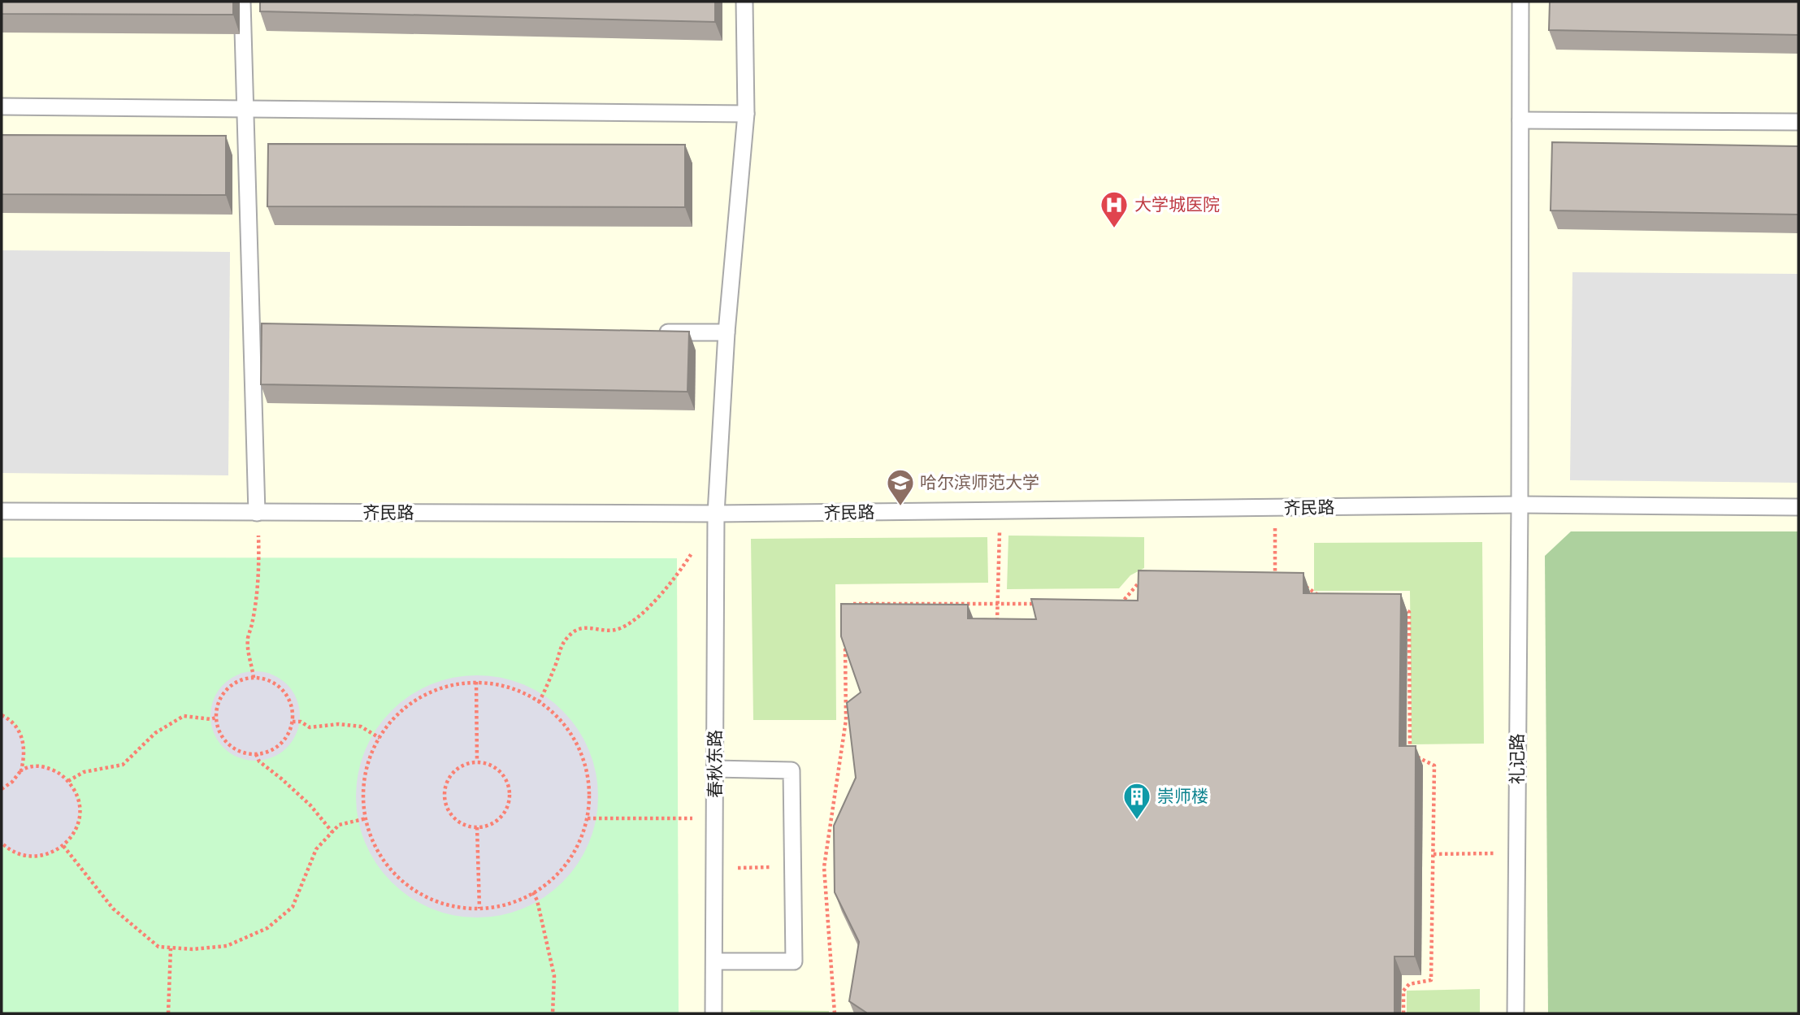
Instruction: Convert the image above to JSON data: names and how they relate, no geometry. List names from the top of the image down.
{
  "streets": {
    "lane": ["齐民路", "礼记路", "春秋东路"]
  },
  "crossings": [
    ["齐民路", "礼记路"],
    ["齐民路", "春秋东路"]
  ],
  "places": {
    "hospital": ["大学城医院"],
    "school or university": ["哈尔滨师范大学"],
    "building": ["崇师楼"]
  }
}
